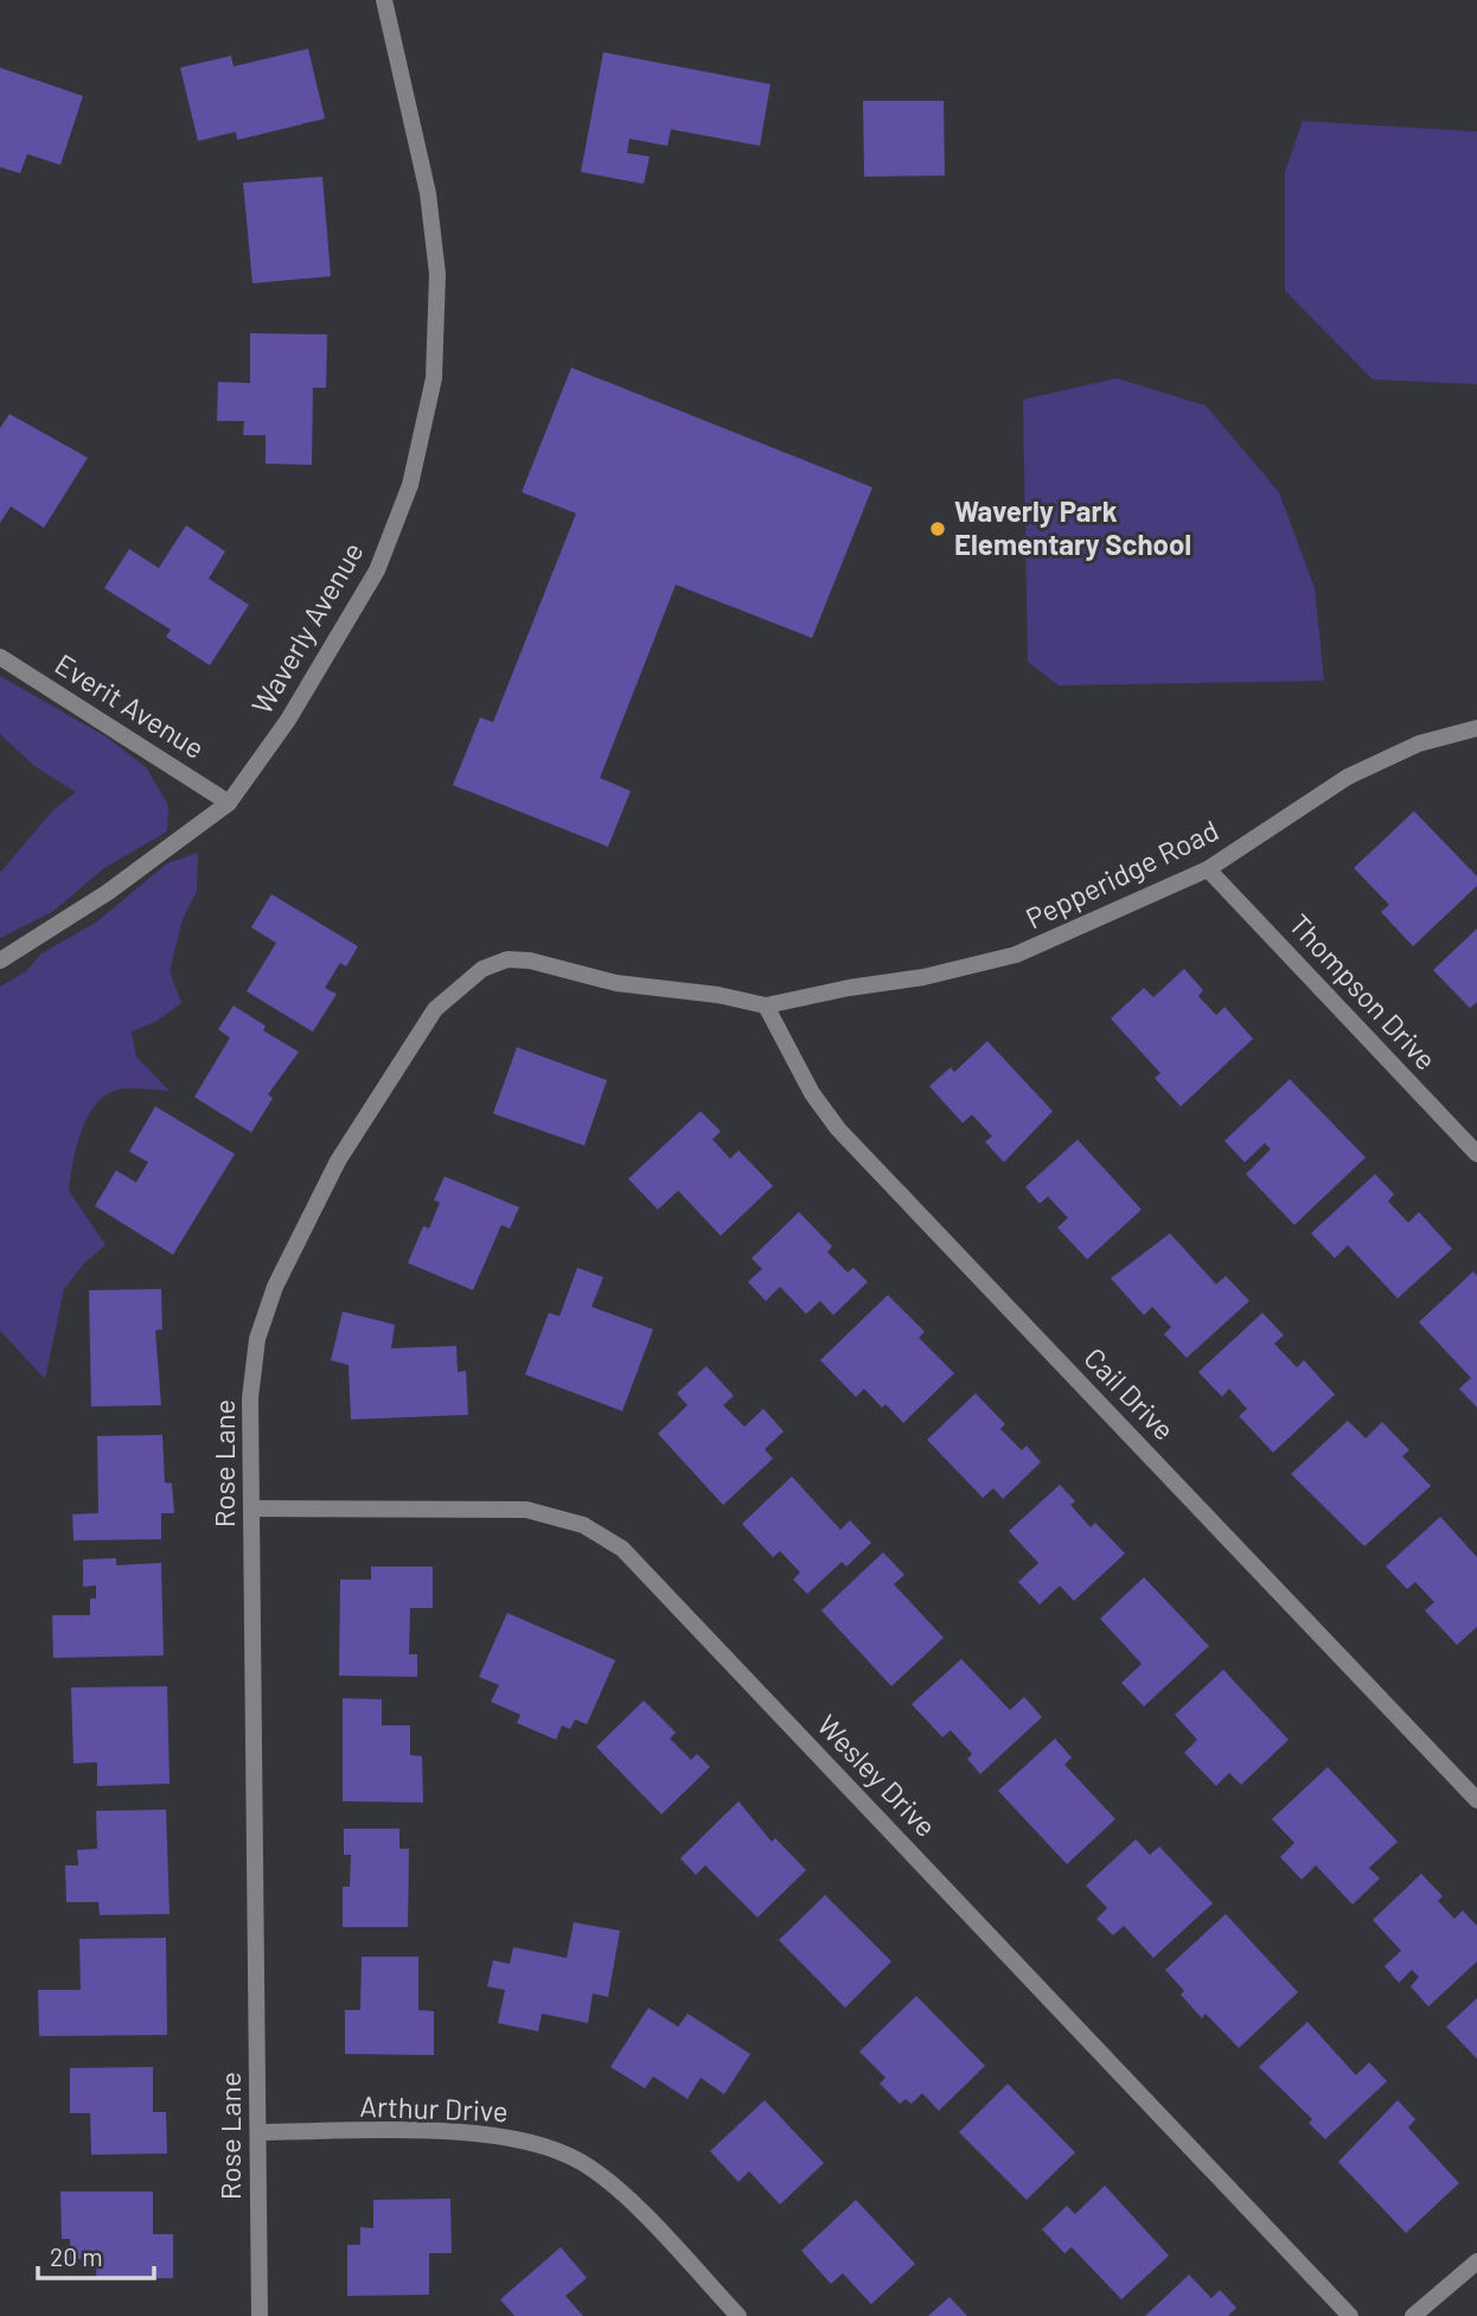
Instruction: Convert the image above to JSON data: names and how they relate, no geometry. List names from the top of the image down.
{
  "streets": {
    "street": [
      "Waverly Avenue",
      "Everit Avenue",
      "Pepperidge Road",
      "Thompson Drive",
      "Cail Drive",
      "Rose Lane",
      "Wesley Drive",
      "Arthur Drive"
    ]
  },
  "crossings": [
    ["Waverly Avenue", "Everit Avenue"],
    ["Pepperidge Road", "Thompson Drive"],
    ["Pepperidge Road", "Cail Drive"],
    ["Pepperidge Road", "Rose Lane"],
    ["Cail Drive", "Rose Lane"],
    ["Rose Lane", "Wesley Drive"],
    ["Rose Lane", "Arthur Drive"]
  ],
  "places": ["Waverly Park Elementary School"],
  "scale_bar": "20 m"
}
